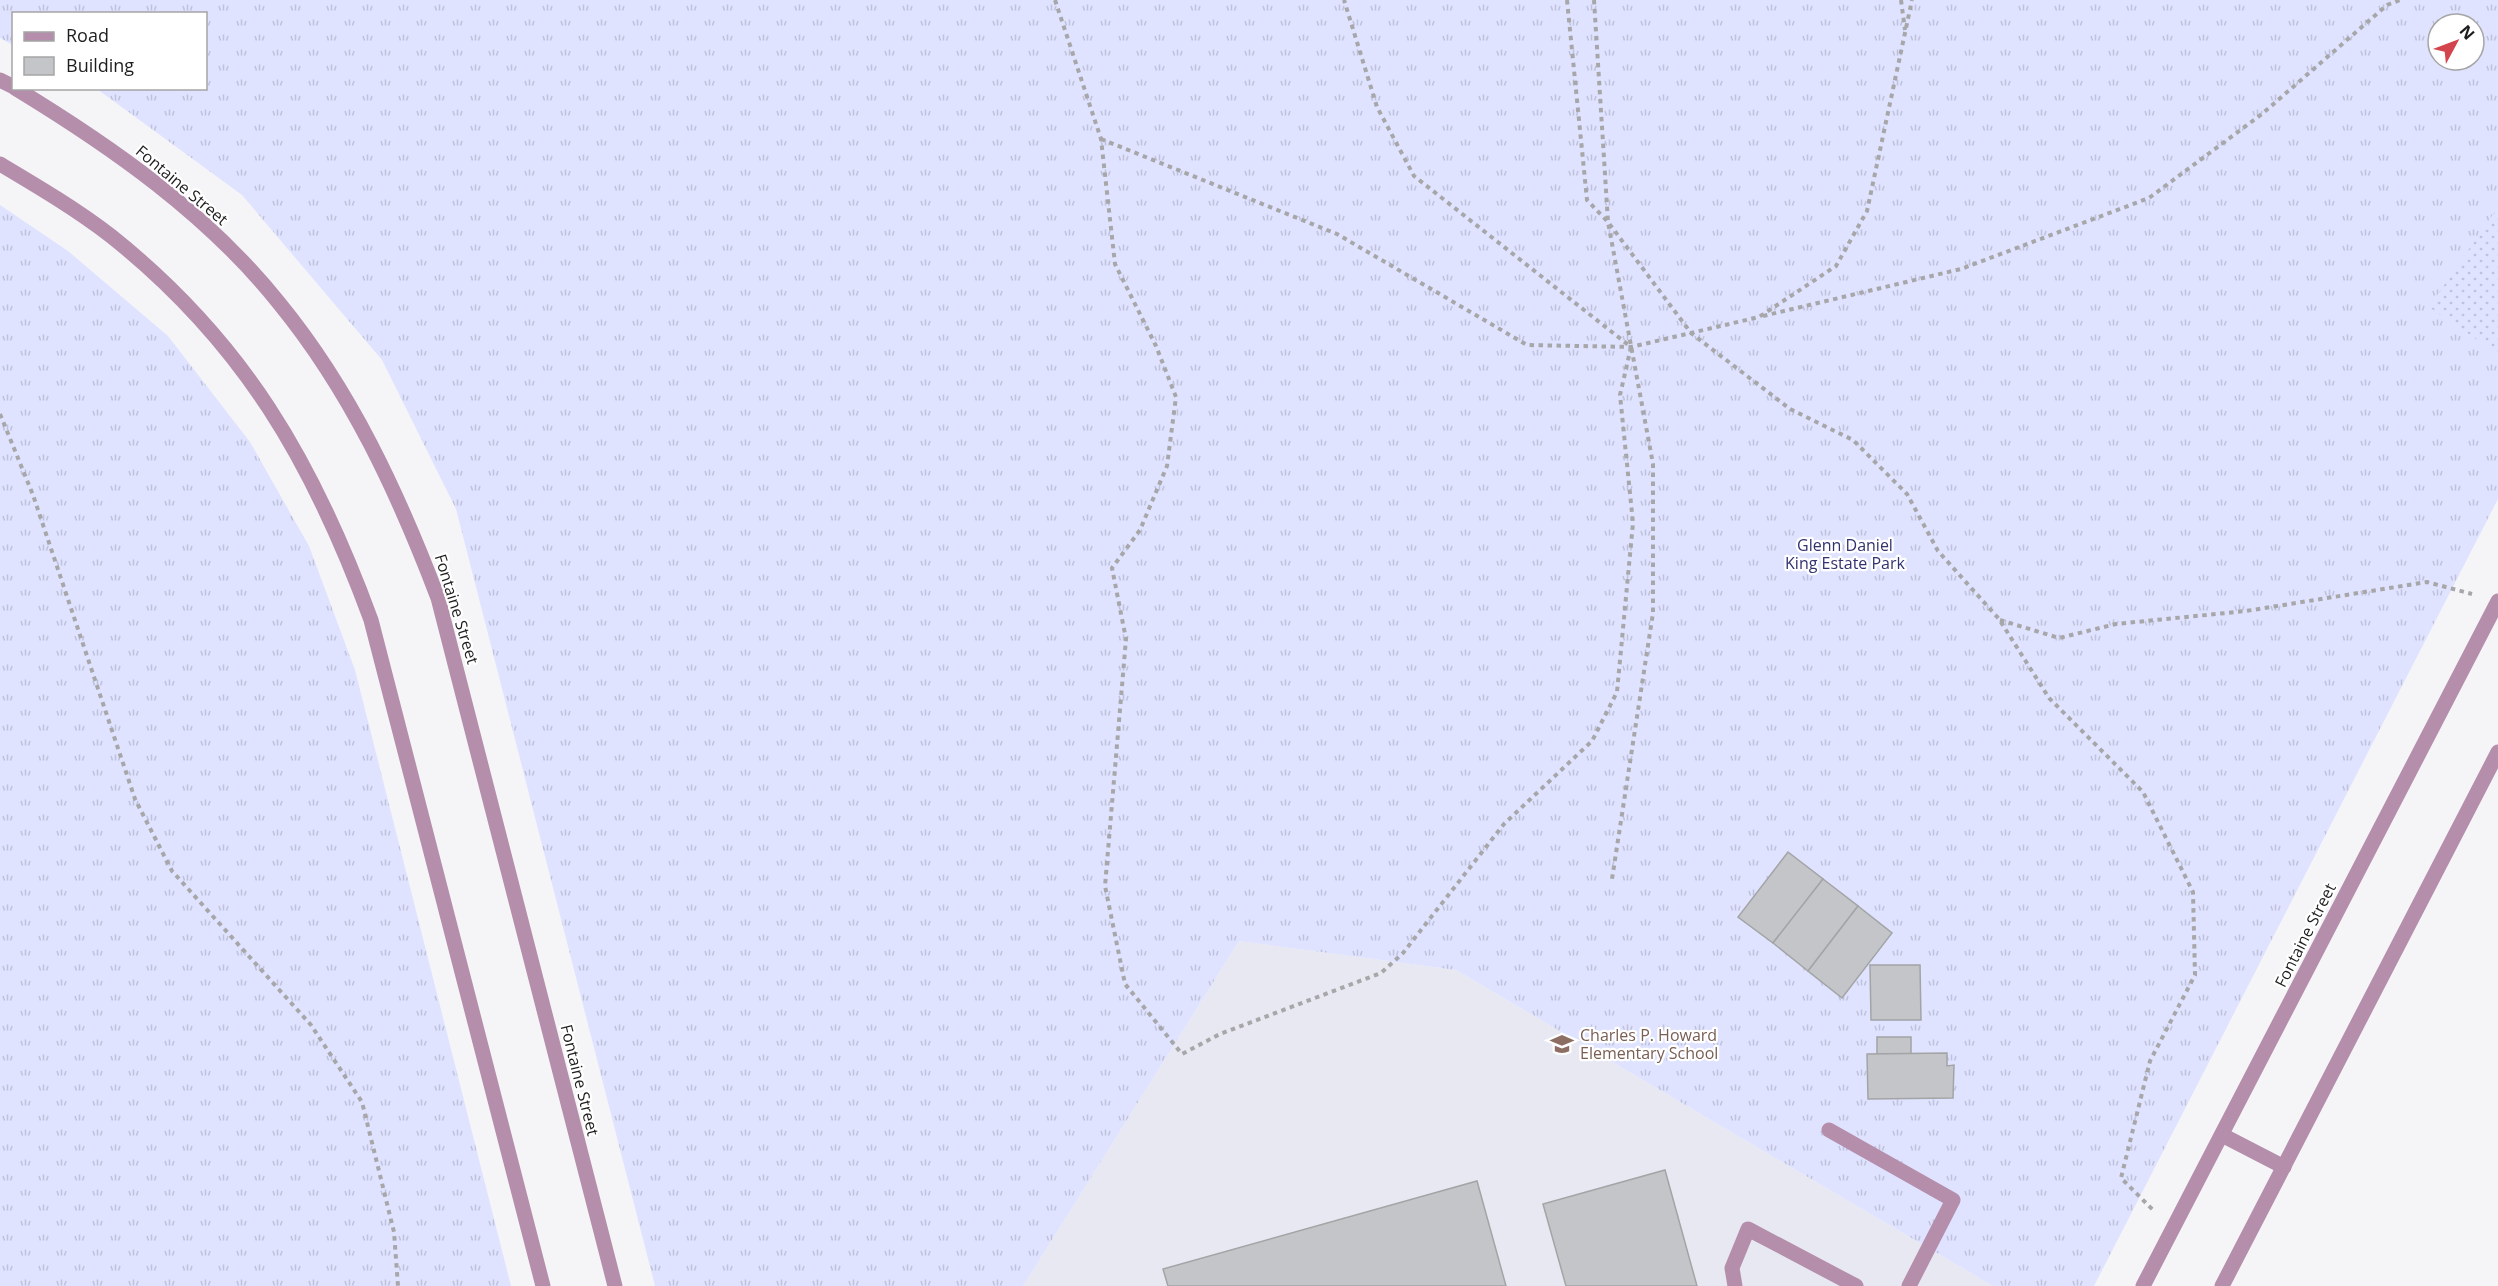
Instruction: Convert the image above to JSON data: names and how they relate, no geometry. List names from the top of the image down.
{
  "streets": {
    "street": ["Fontaine Street"]
  },
  "parks": ["Glenn Daniel King Estate Park"],
  "places": {
    "school or university": ["Charles P. Howard Elementary School"]
  },
  "legend": ["Road", "Building"],
  "north": "top right"
}
